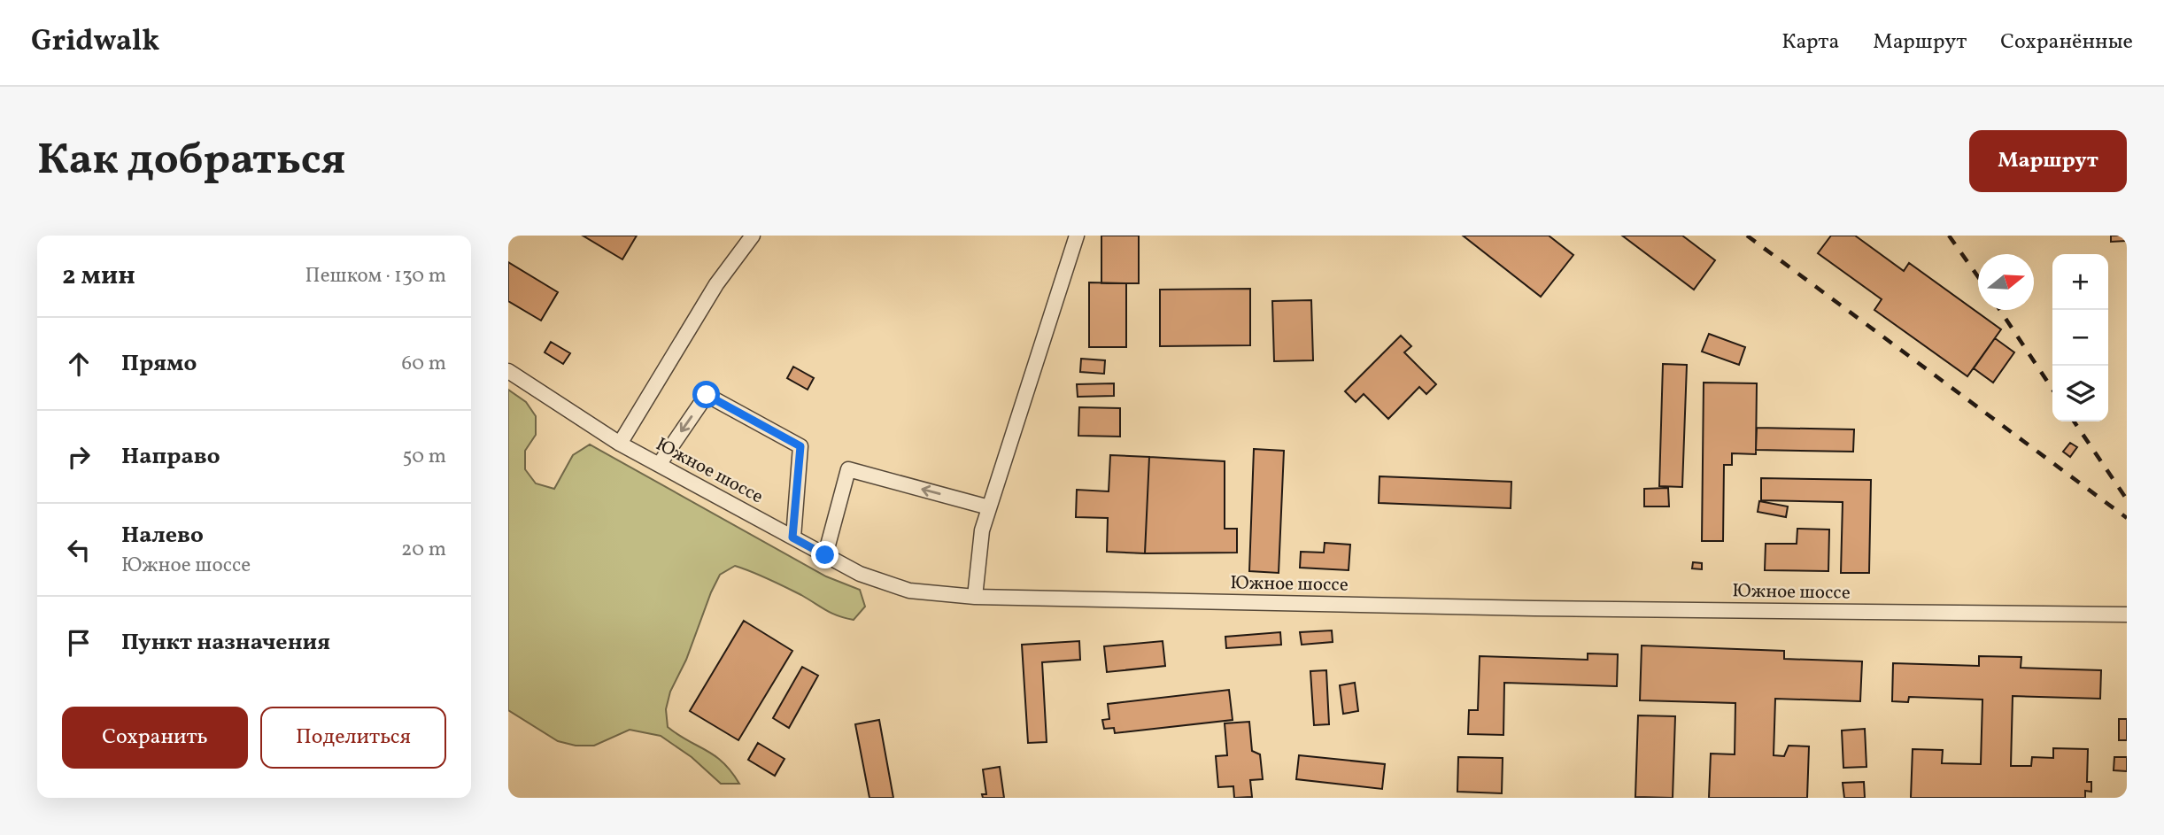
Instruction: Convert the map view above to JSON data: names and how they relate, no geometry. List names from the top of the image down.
{
  "streets": {
    "street": ["Южное шоссе"]
  },
  "north": "right",
  "page": {
    "header": "Gridwalk",
    "nav": ["Карта", "Маршрут", "Сохранённые"],
    "buttons": [
      "Маршрут",
      ["Сохранить", "Поделиться"]
    ],
    "title": "Как добраться",
    "heading": ["2 мин", "Пешком · 130 m"],
    "map_buttons": ["+", "−"],
    "list": [
      ["Прямо", "60 m"],
      ["Направо", "50 m"],
      ["Налево", "Южное шоссе", "20 m"],
      "Пункт назначения"
    ]
  }
}
